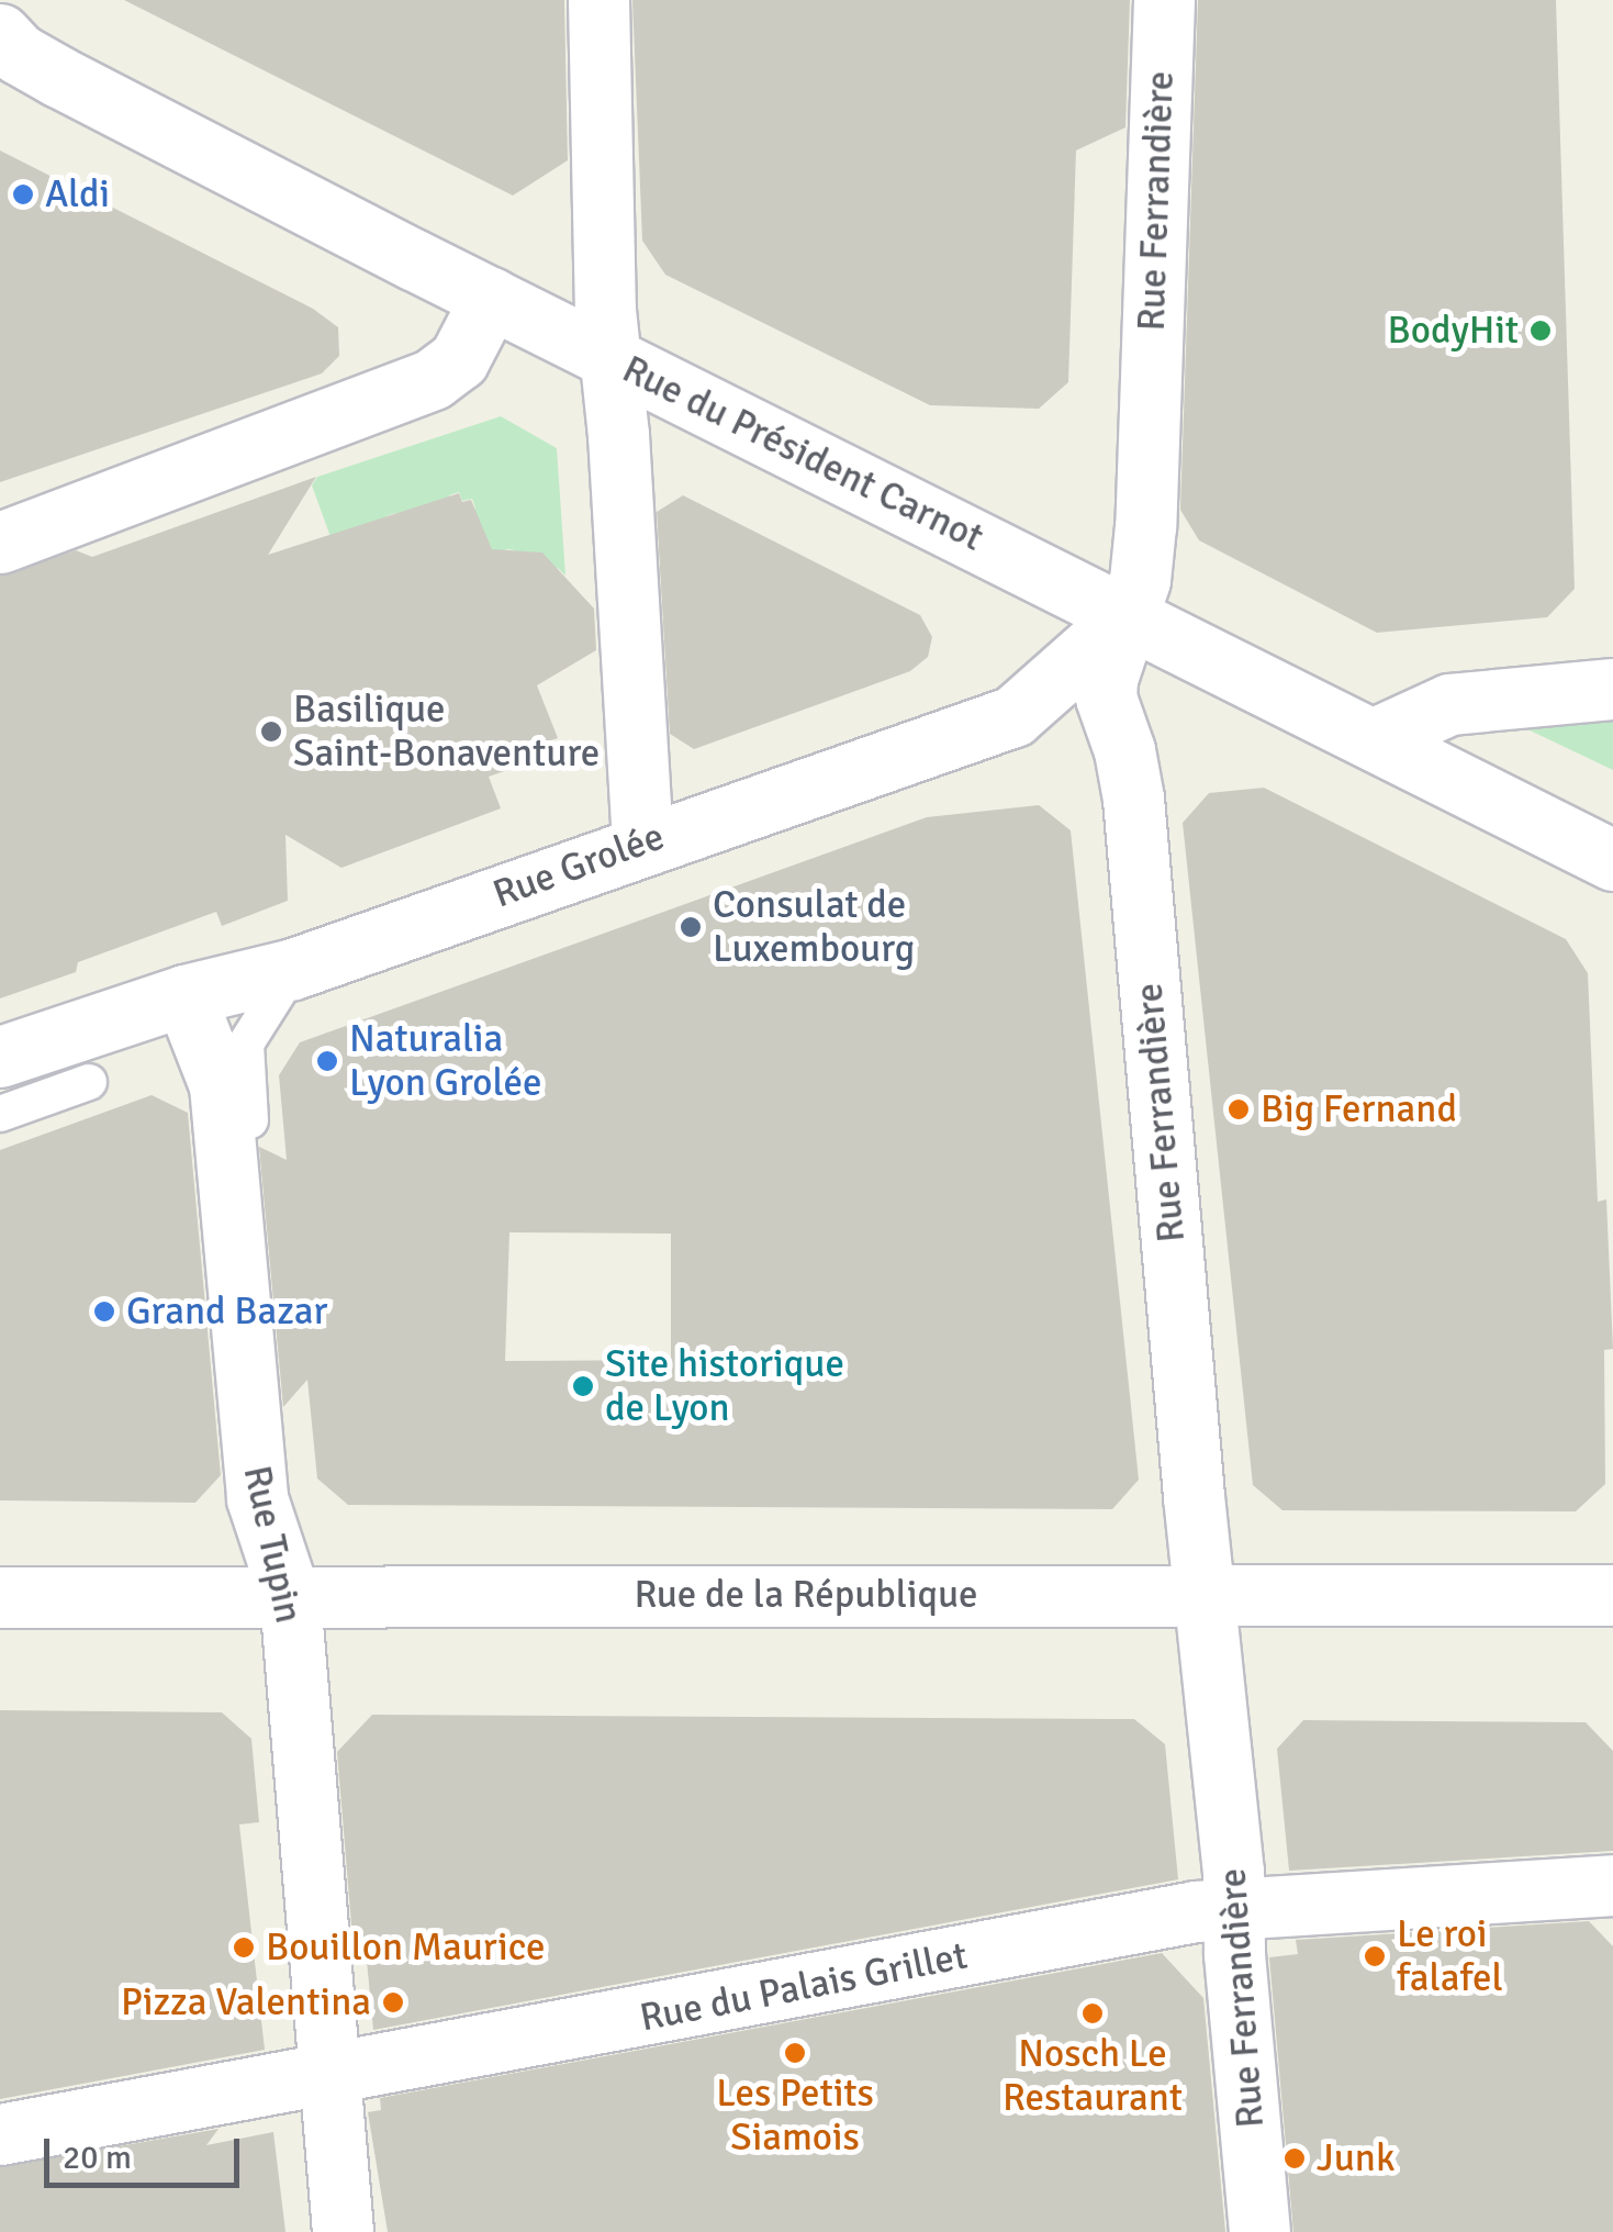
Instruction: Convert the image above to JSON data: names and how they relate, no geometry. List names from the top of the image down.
{
  "streets": {
    "street": [
      "Rue Ferrandière",
      "Rue du Président Carnot",
      "Rue Grolée",
      "Rue Tupin",
      "Rue de la République",
      "Rue du Palais Grillet"
    ]
  },
  "crossings": [
    ["Rue Ferrandière", "Rue du Président Carnot"],
    ["Rue Ferrandière", "Rue Grolée"],
    ["Rue Ferrandière", "Rue de la République"],
    ["Rue Ferrandière", "Rue du Palais Grillet"],
    ["Rue du Président Carnot", "Rue Grolée"],
    ["Rue Grolée", "Rue Tupin"],
    ["Rue Tupin", "Rue de la République"],
    ["Rue Tupin", "Rue du Palais Grillet"]
  ],
  "places": [
    "Aldi",
    "BodyHit",
    "Basilique Saint-Bonaventure",
    "Consulat de Luxembourg",
    "Naturalia Lyon Grolée",
    "Big Fernand",
    "Grand Bazar",
    "Site historique de Lyon",
    "Bouillon Maurice",
    "Le roi falafel",
    "Pizza Valentina",
    "Nosch Le Restaurant",
    "Les Petits Siamois",
    "Junk"
  ],
  "scale_bar": "20 m"
}
